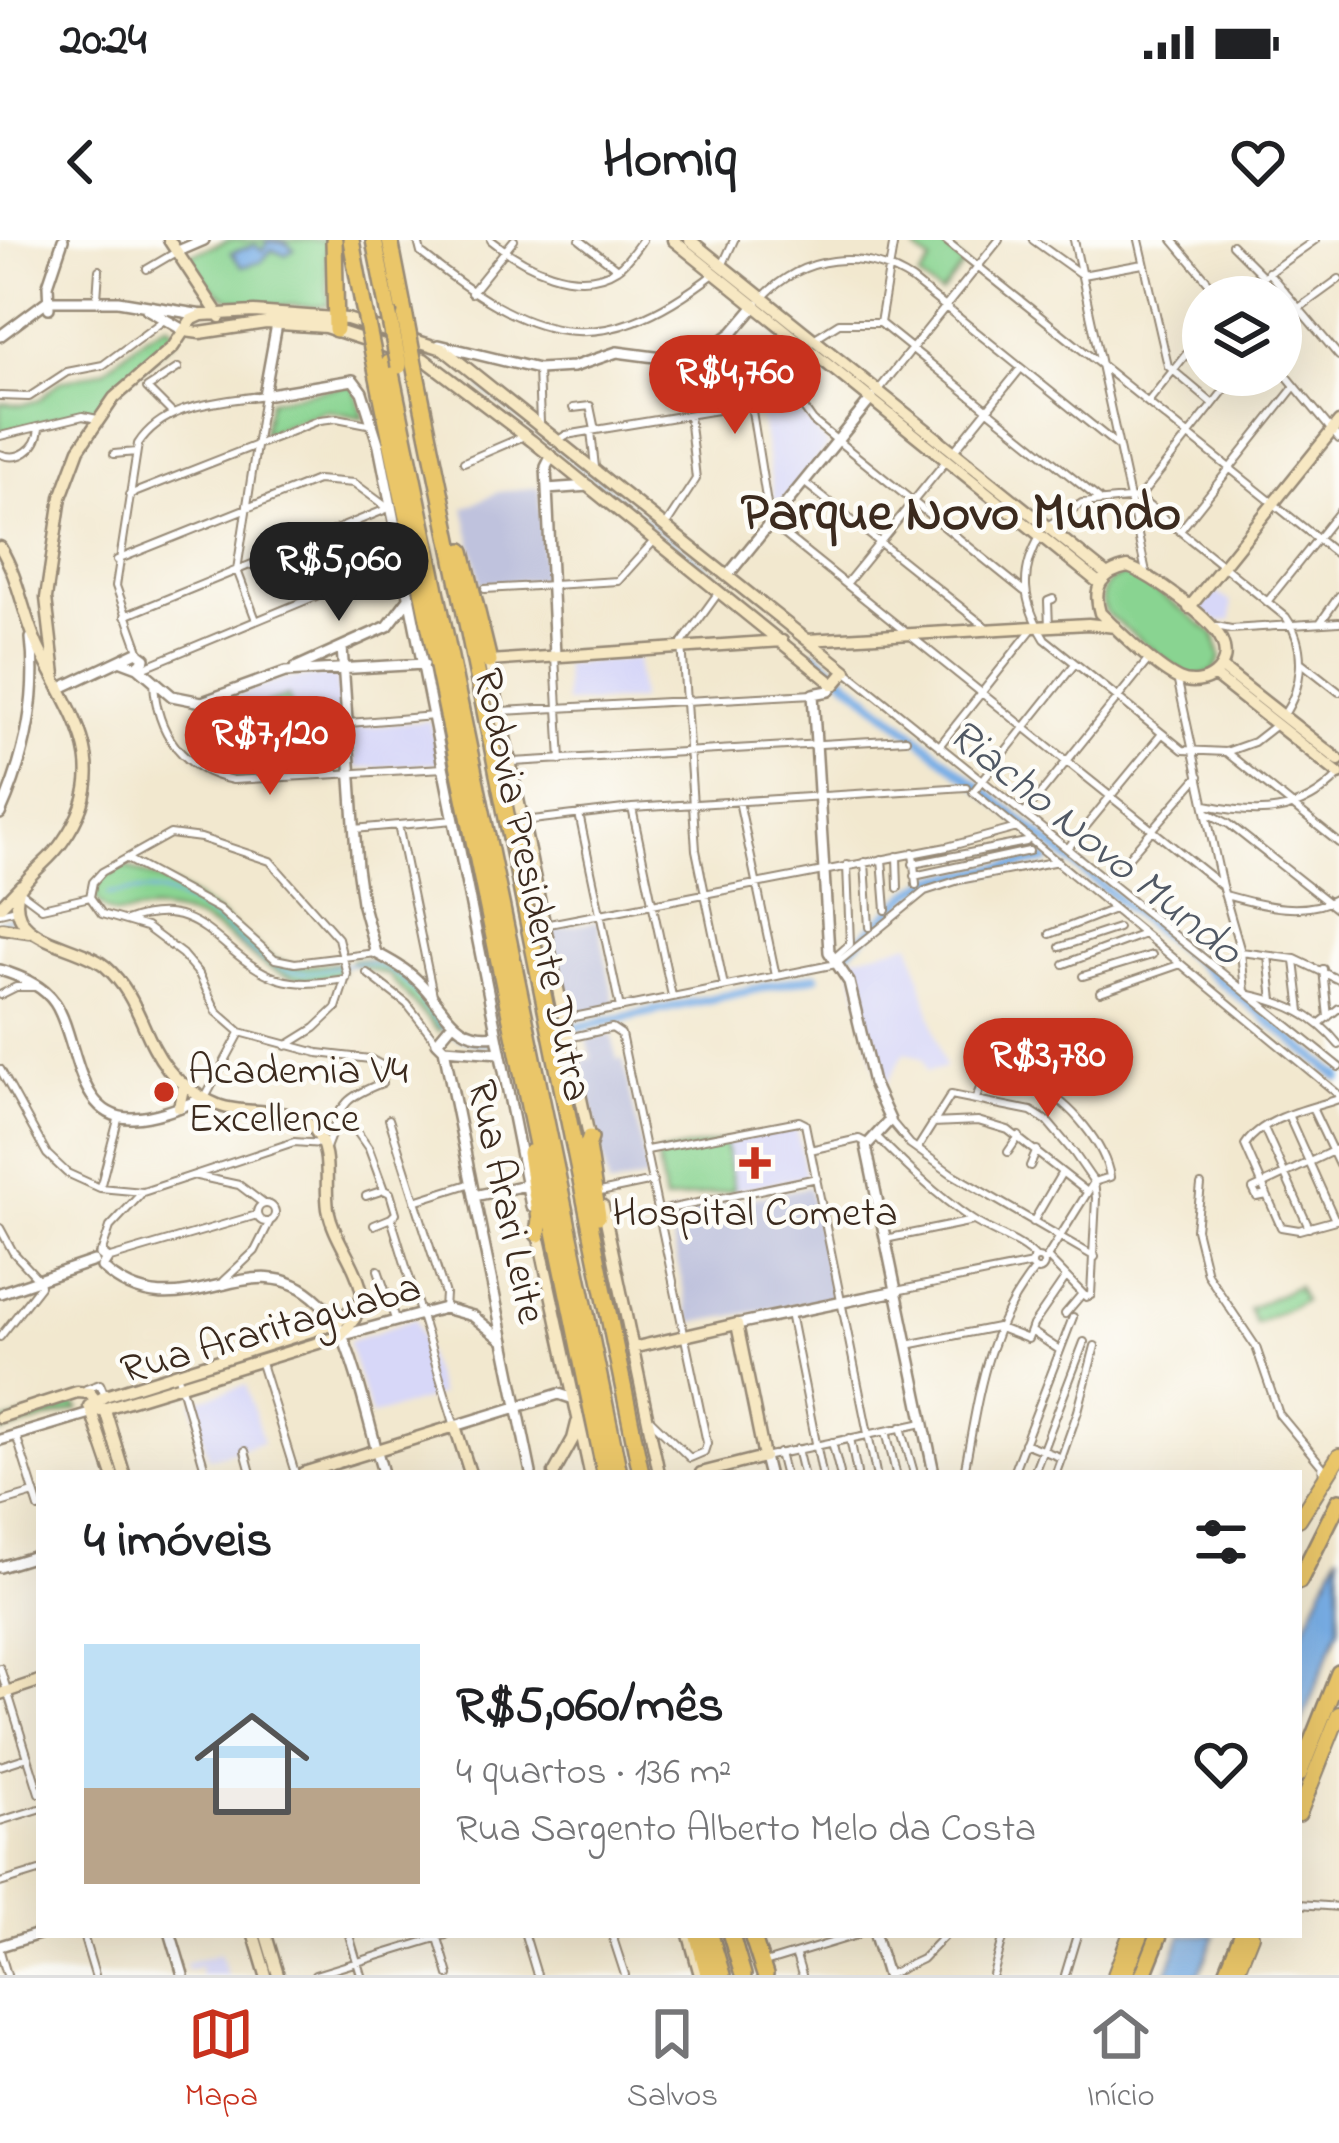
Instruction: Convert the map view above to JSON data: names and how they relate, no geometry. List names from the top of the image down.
{
  "streets": {
    "highway": ["Rodovia Presidente Dutra"],
    "main road": ["Rua Araritaguaba"],
    "street": ["Rua Arari Leite"]
  },
  "crossings": [
    ["Rua Arari Leite", "Rua Araritaguaba"]
  ],
  "districts": ["Parque Novo Mundo"],
  "water": ["Riacho Novo Mundo"],
  "places": {
    "other": ["Academia V4 Excellence"],
    "health": ["Hospital Cometa"]
  },
  "page": {
    "status": "20:24",
    "header": "Homiq",
    "price": [
      "R$4,760",
      "R$5,060",
      "R$7,120",
      "R$3,780"
    ],
    "heading": "4 imóveis",
    "list": [
      {
        "name": "R$5,060/mês",
        "note": "4 quartos · 136 m² · Rua Sargento Alberto Melo da Costa"
      }
    ],
    "tabs": ["Mapa", "Salvos", "Início"]
  }
}
